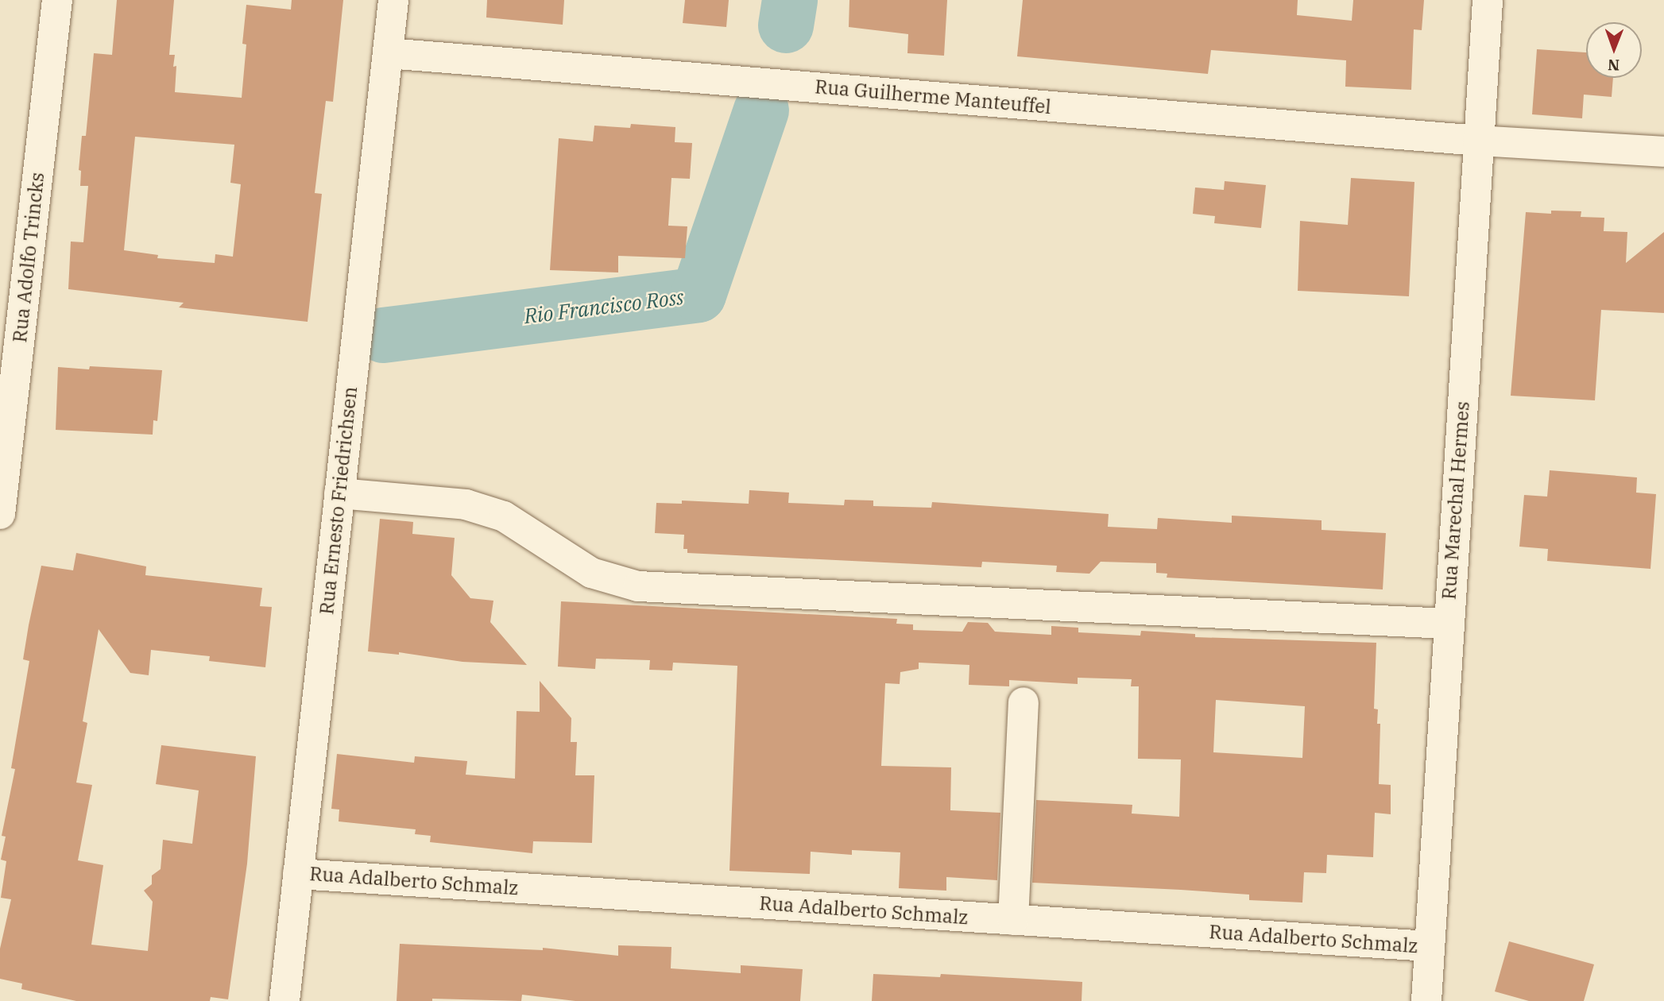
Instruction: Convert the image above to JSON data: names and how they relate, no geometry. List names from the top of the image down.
{
  "streets": {
    "street": [
      "Rua Guilherme Manteuffel",
      "Rua Adolfo Trincks",
      "Rua Ernesto Friedrichsen",
      "Rua Marechal Hermes",
      "Rua Adalberto Schmalz"
    ]
  },
  "crossings": [
    ["Rua Guilherme Manteuffel", "Rua Ernesto Friedrichsen"],
    ["Rua Guilherme Manteuffel", "Rua Marechal Hermes"],
    ["Rua Ernesto Friedrichsen", "Rua Adalberto Schmalz"],
    ["Rua Marechal Hermes", "Rua Adalberto Schmalz"]
  ],
  "water": ["Rio Francisco Ross"],
  "north": "bottom"
}
